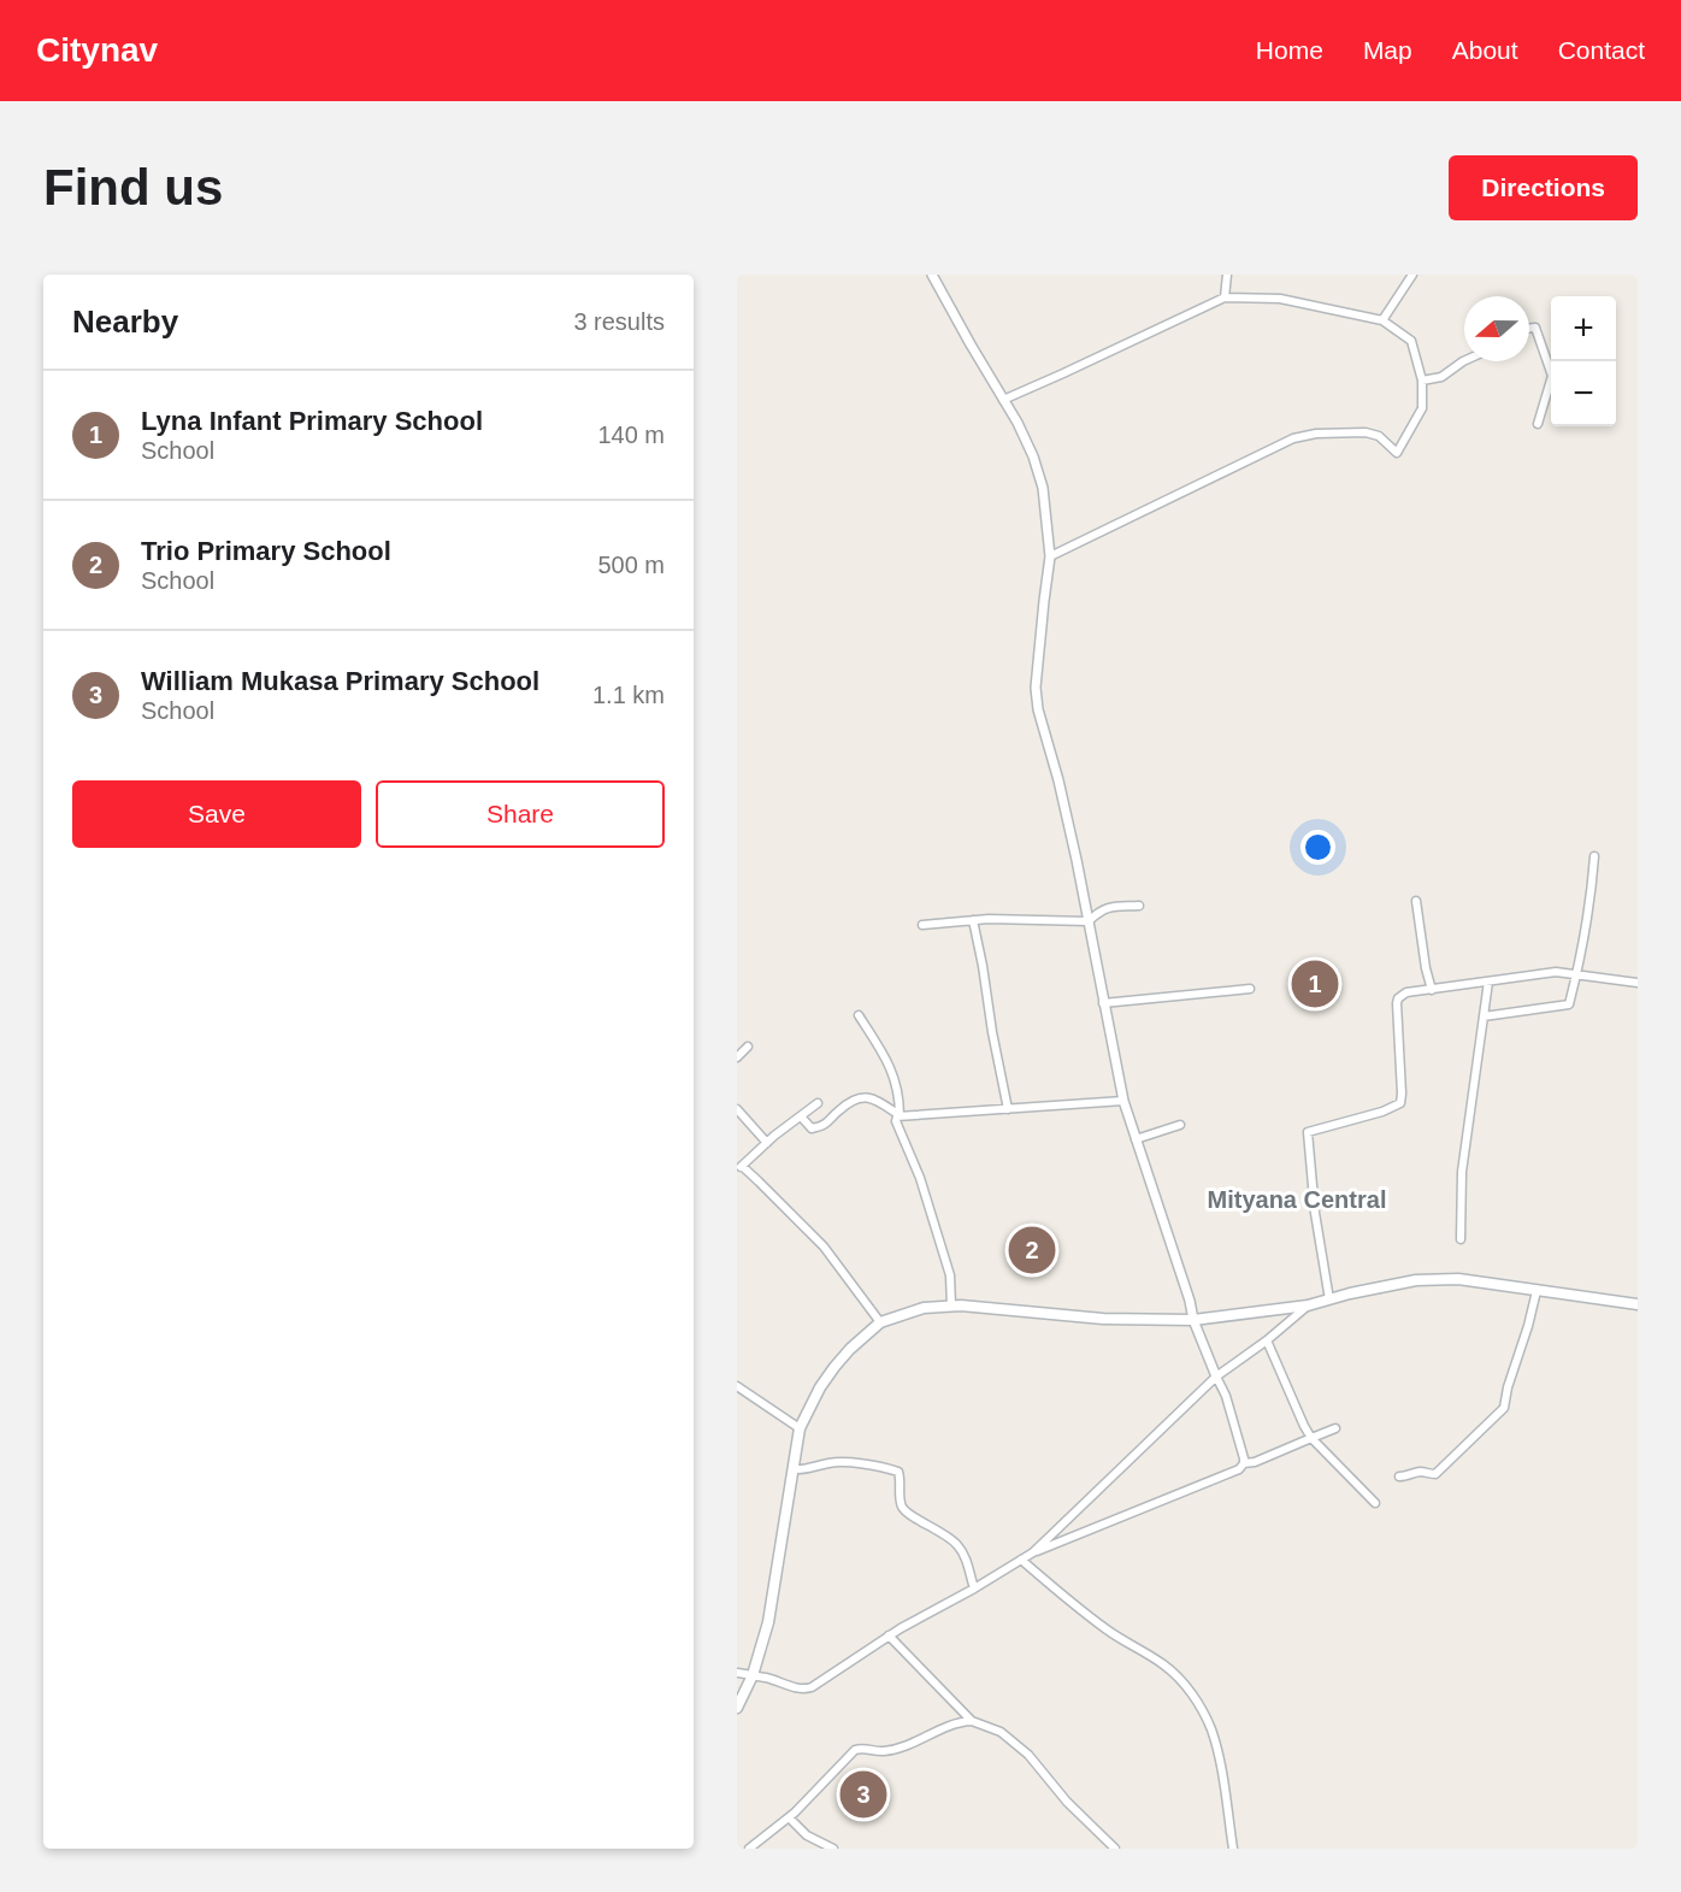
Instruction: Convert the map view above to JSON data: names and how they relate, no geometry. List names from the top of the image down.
{
  "districts": ["Mityana Central"],
  "north": "left",
  "page": {
    "header": "Citynav",
    "nav": [
      "Home",
      "Map",
      "About",
      "Contact"
    ],
    "buttons": [
      "Directions",
      ["Save", "Share"]
    ],
    "title": "Find us",
    "heading": ["Nearby", "3 results"],
    "map_buttons": ["+", "−"],
    "list": [
      {
        "mark": "1",
        "name": "Lyna Infant Primary School",
        "note": "School",
        "value": "140 m"
      },
      {
        "mark": "2",
        "name": "Trio Primary School",
        "note": "School",
        "value": "500 m"
      },
      {
        "mark": "3",
        "name": "William Mukasa Primary School",
        "note": "School",
        "value": "1.1 km"
      }
    ],
    "pins": ["1", "2", "3"]
  }
}
